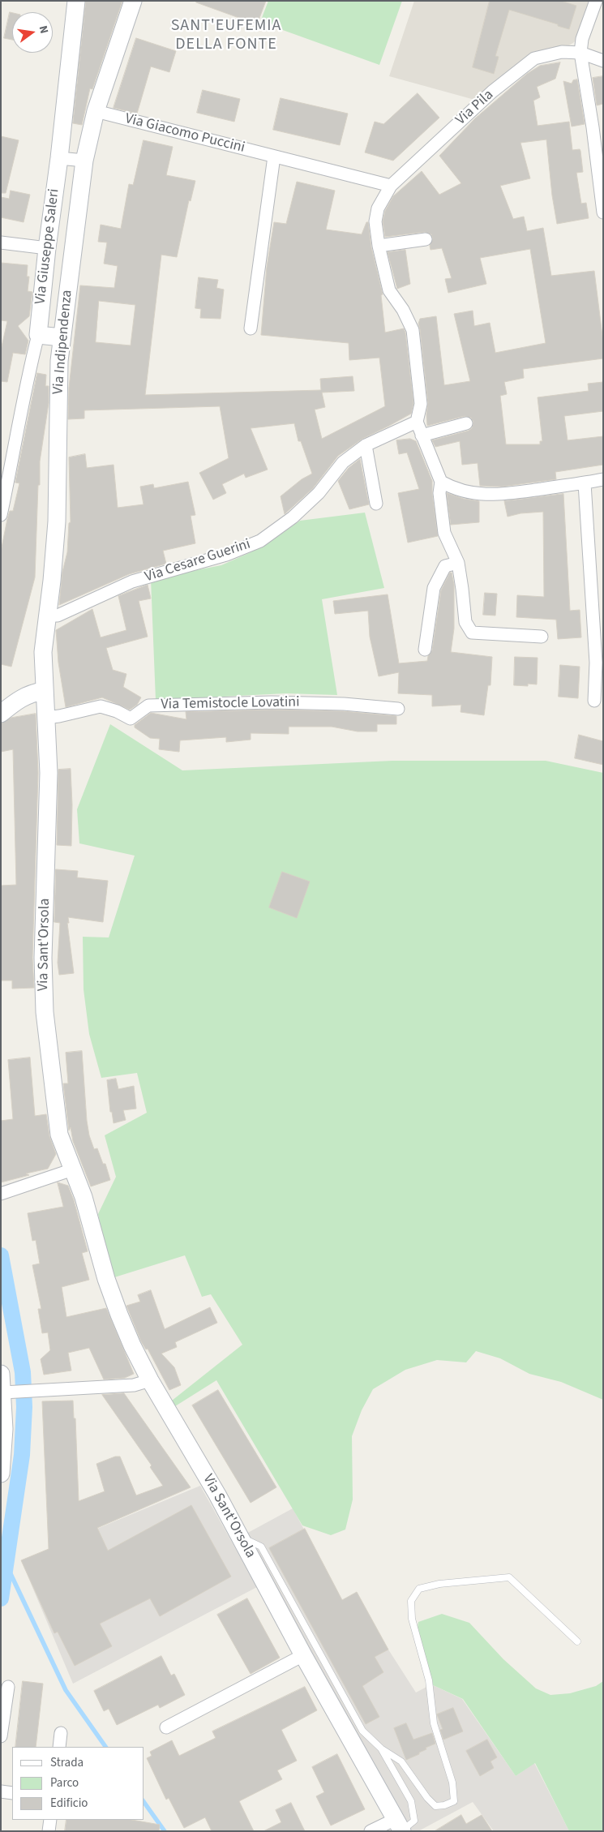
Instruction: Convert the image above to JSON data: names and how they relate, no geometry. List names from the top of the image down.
{
  "streets": {
    "street": [
      "Via Pila",
      "Via Giacomo Puccini",
      "Via Giuseppe Saleri",
      "Via Indipendenza",
      "Via Cesare Guerini",
      "Via Temistocle Lovatini",
      "Via Sant'Orsola"
    ]
  },
  "crossings": [
    ["Via Pila", "Via Giacomo Puccini"],
    ["Via Pila", "Via Cesare Guerini"],
    ["Via Giacomo Puccini", "Via Indipendenza"],
    ["Via Indipendenza", "Via Cesare Guerini"],
    ["Via Indipendenza", "Via Temistocle Lovatini"],
    ["Via Indipendenza", "Via Sant'Orsola"],
    ["Via Temistocle Lovatini", "Via Sant'Orsola"]
  ],
  "districts": ["SANT'EUFEMIA DELLA FONTE"],
  "legend": ["Strada", "Parco", "Edificio"],
  "north": "right"
}
